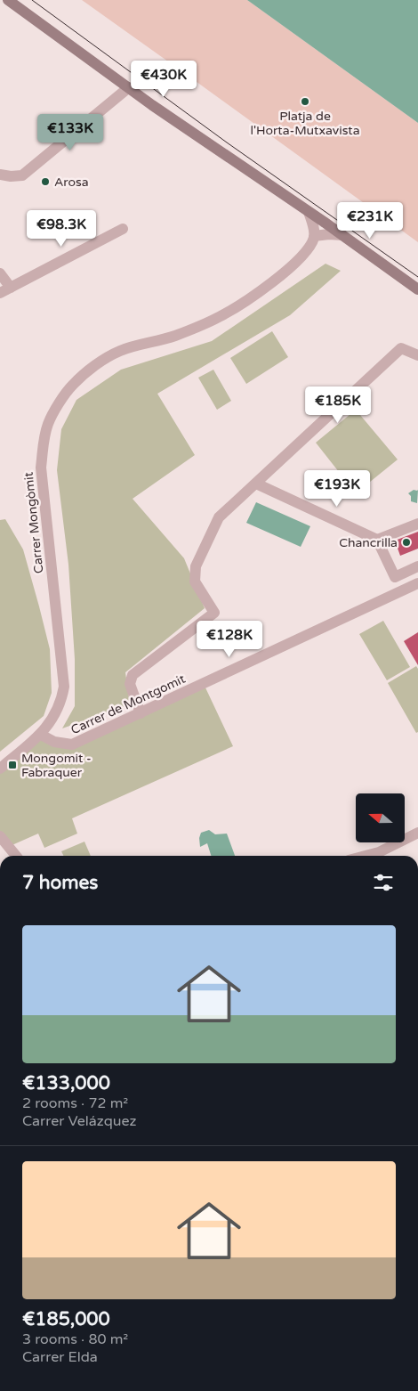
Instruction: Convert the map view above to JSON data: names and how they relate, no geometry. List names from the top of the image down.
{
  "streets": {
    "street": ["Carrer Mongòmit", "Carrer de Montgomit"]
  },
  "crossings": [
    ["Carrer Mongòmit", "Carrer de Montgomit"]
  ],
  "places": {
    "other": ["Platja de l'Horta-Mutxavista", "Arosa", "Chancrilla"],
    "transit": ["Mongomit - Fabraquer"]
  },
  "north": "left",
  "page": {
    "price": [
      "€430K",
      "€133K",
      "€231K",
      "€98.3K",
      "€185K",
      "€193K",
      "€128K"
    ],
    "heading": "7 homes",
    "list": [
      {
        "name": "€133,000",
        "note": "2 rooms · 72 m² · Carrer Velázquez"
      },
      {
        "name": "€185,000",
        "note": "3 rooms · 80 m² · Carrer Elda"
      }
    ]
  }
}
